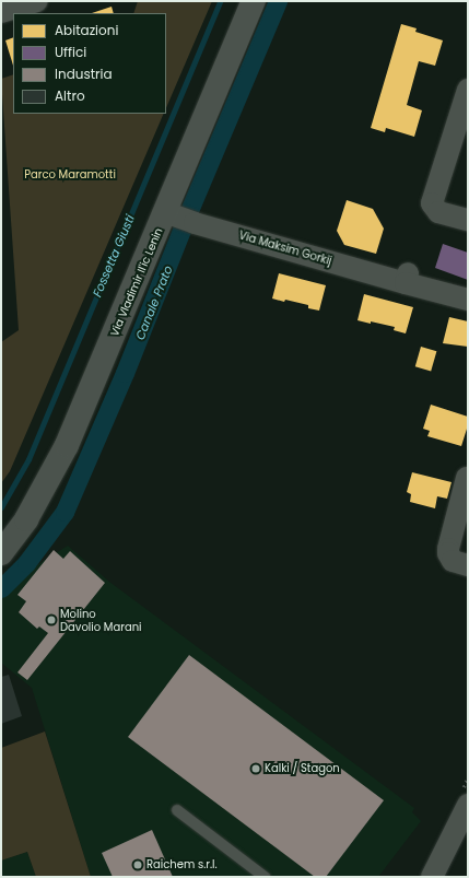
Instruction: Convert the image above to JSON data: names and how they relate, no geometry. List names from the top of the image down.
{
  "streets": {
    "main road": ["Via Vladimir Il'ic Lenin"],
    "street": ["Via Maksim Gorkij"]
  },
  "crossings": [
    ["Via Maksim Gorkij", "Via Vladimir Il'ic Lenin"]
  ],
  "water": ["Fossetta Giusti", "Canale Prato"],
  "parks": ["Parco Maramotti"],
  "places": ["Molino Davolio Marani", "Kalki / Stagon", "Raichem s.r.l."],
  "legend": [
    "Abitazioni",
    "Uffici",
    "Industria",
    "Altro"
  ]
}
